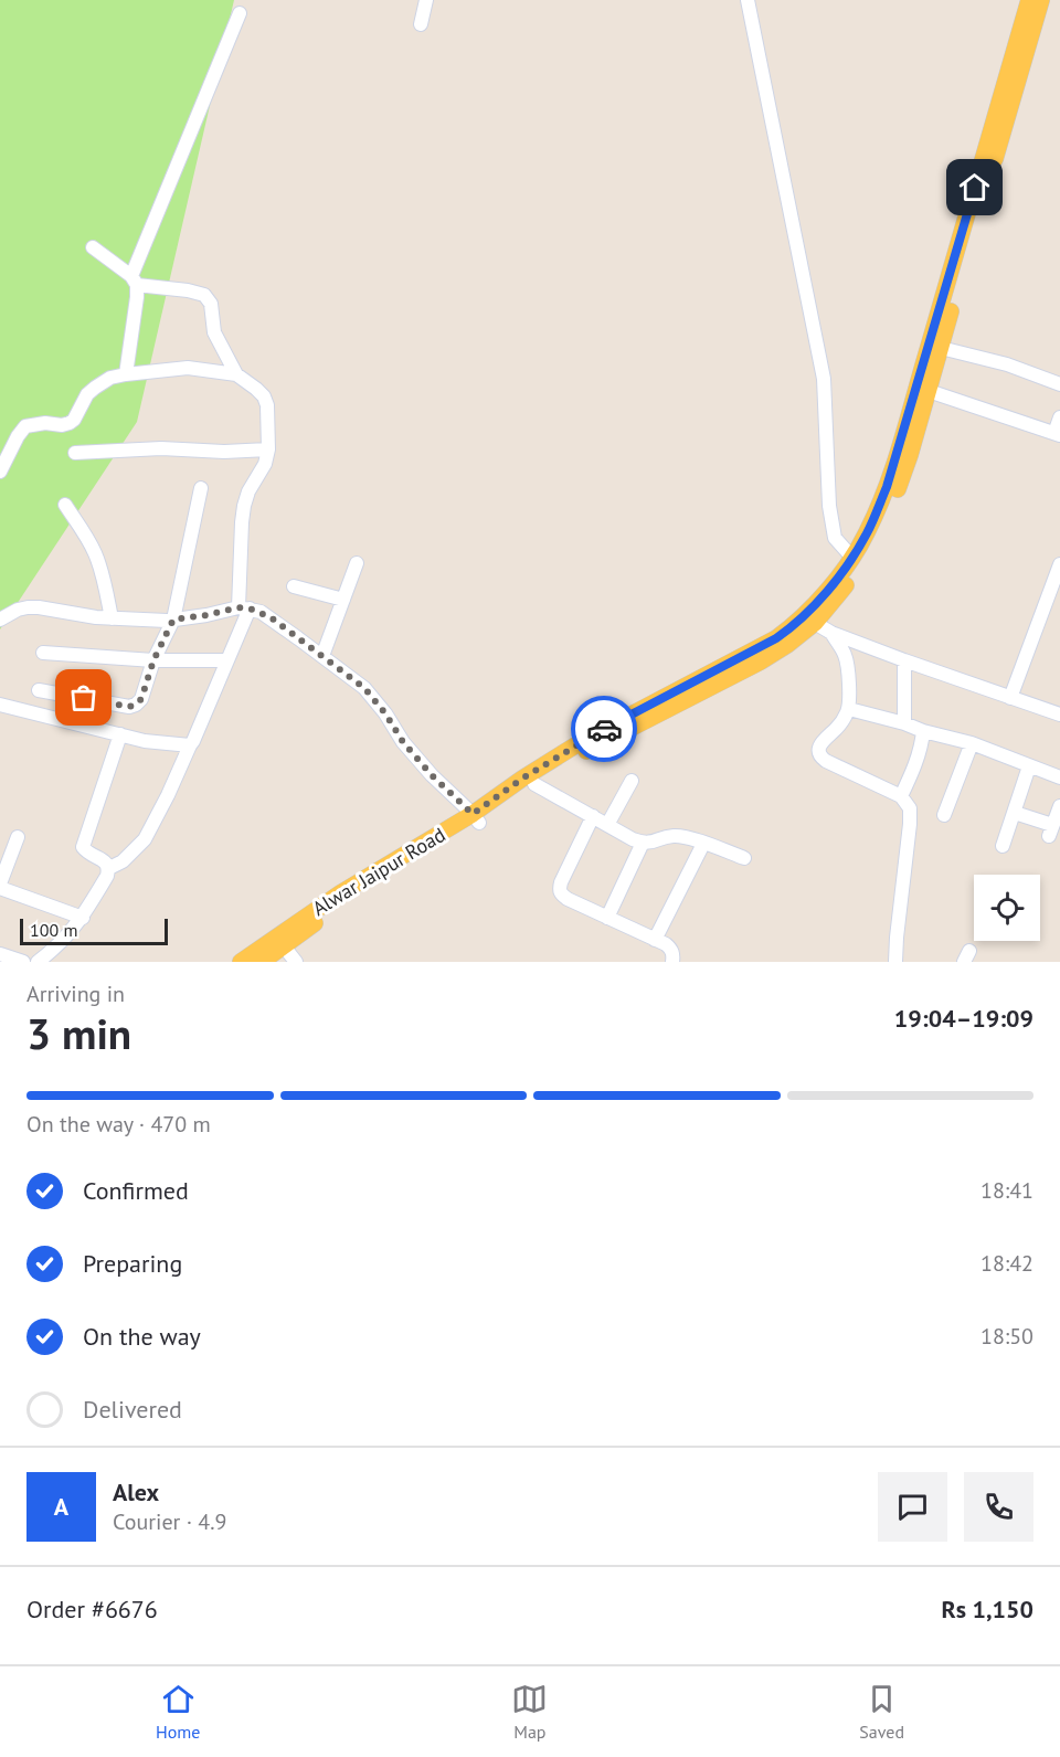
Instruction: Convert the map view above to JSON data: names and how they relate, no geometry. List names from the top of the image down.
{
  "streets": {
    "main road": ["Alwar Jaipur Road"]
  },
  "scale_bar": "100 m",
  "page": {
    "scale": "100 m",
    "heading": ["3 min", "Arriving in", "19:04–19:09"],
    "panel": [
      "Alex",
      "Courier · 4.9",
      "Order #6676",
      "Rs 1,150"
    ],
    "bar": "On the way · 470 m",
    "list": [
      ["Confirmed", "18:41"],
      ["Preparing", "18:42"],
      ["On the way", "18:50"],
      "Delivered"
    ],
    "round": "A",
    "tabs": ["Home", "Map", "Saved"]
  }
}
